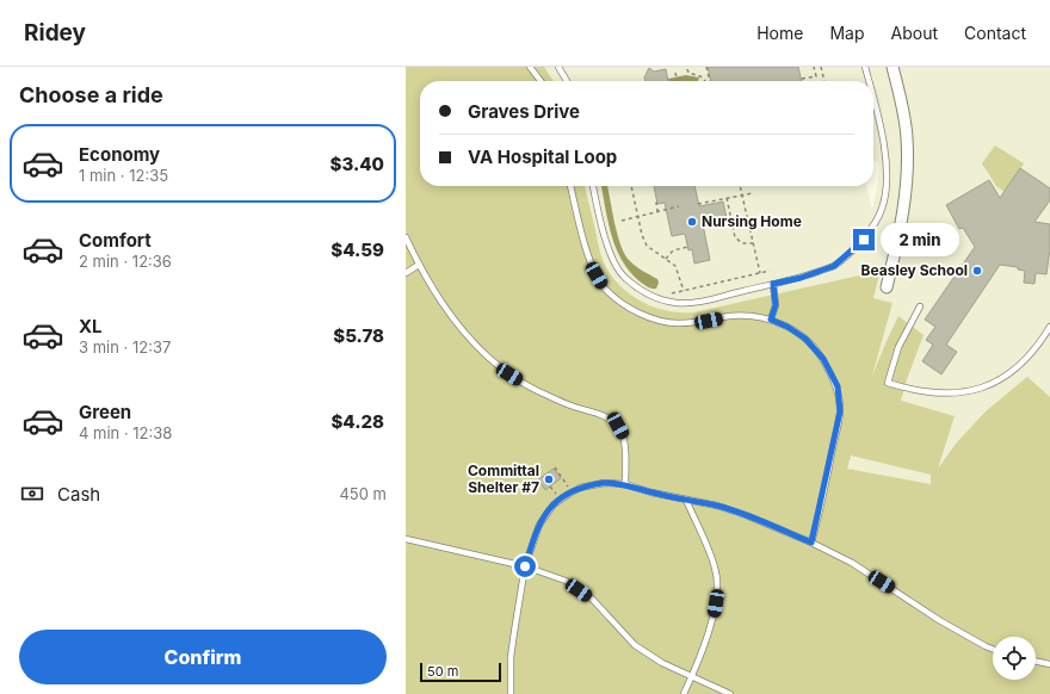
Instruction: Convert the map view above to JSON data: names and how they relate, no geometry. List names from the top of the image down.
{
  "places": ["Nursing Home", "Beasley School", "Committal Shelter #7"],
  "scale_bar": "50 m",
  "page": {
    "header": "Ridey",
    "nav": [
      "Home",
      "Map",
      "About",
      "Contact"
    ],
    "heading": "Choose a ride",
    "banner": ["Graves Drive", "VA Hospital Loop"],
    "list": [
      {
        "name": "Economy",
        "note": "1 min · 12:35",
        "value": "$3.40"
      },
      {
        "name": "Comfort",
        "note": "2 min · 12:36",
        "value": "$4.59"
      },
      {
        "name": "XL",
        "note": "3 min · 12:37",
        "value": "$5.78"
      },
      {
        "name": "Green",
        "note": "4 min · 12:38",
        "value": "$4.28"
      }
    ],
    "bubble": "2 min",
    "pay": ["Cash", "450 m"],
    "buttons": "Confirm",
    "scale": "50 m"
  }
}
